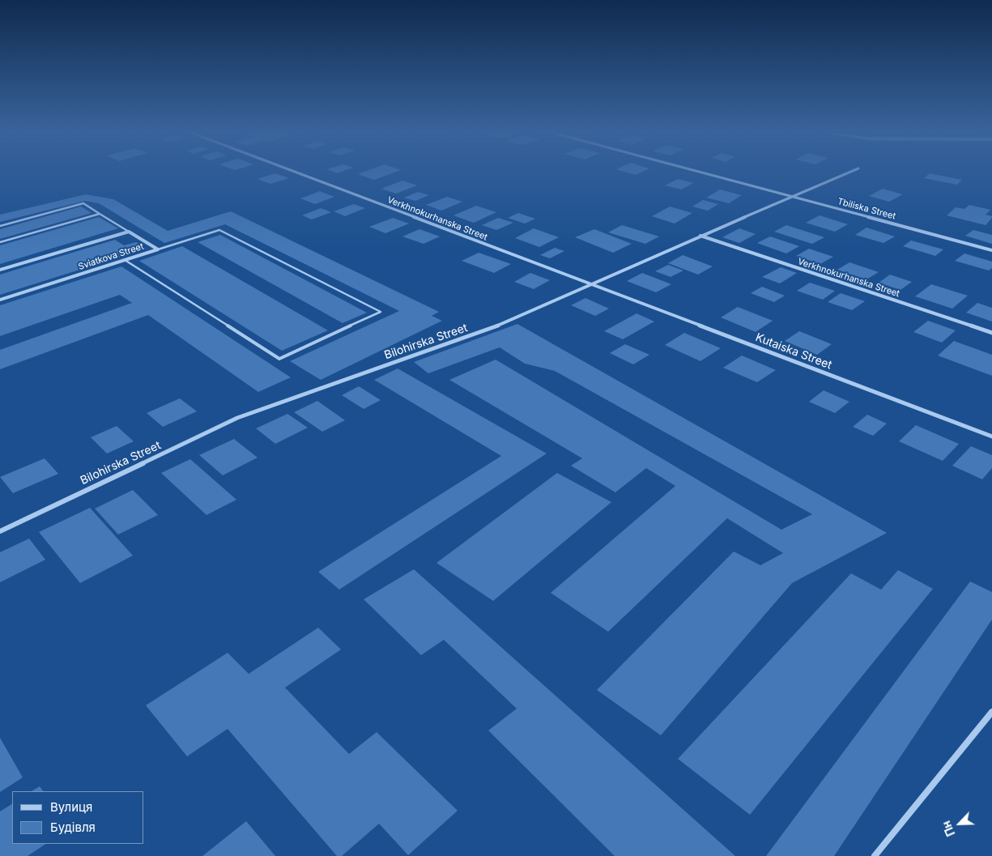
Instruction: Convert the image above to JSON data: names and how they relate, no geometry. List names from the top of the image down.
{
  "streets": {
    "street": [
      "Tbiliska Street",
      "Verkhnokurhanska Street",
      "Sviatkova Street",
      "Bilohirska Street",
      "Kutaiska Street"
    ]
  },
  "crossings": [
    ["Tbiliska Street", "Bilohirska Street"],
    ["Verkhnokurhanska Street", "Bilohirska Street"],
    ["Verkhnokurhanska Street", "Kutaiska Street"],
    ["Bilohirska Street", "Kutaiska Street"]
  ],
  "legend": ["Вулиця", "Будівля"],
  "north": "bottom left"
}
